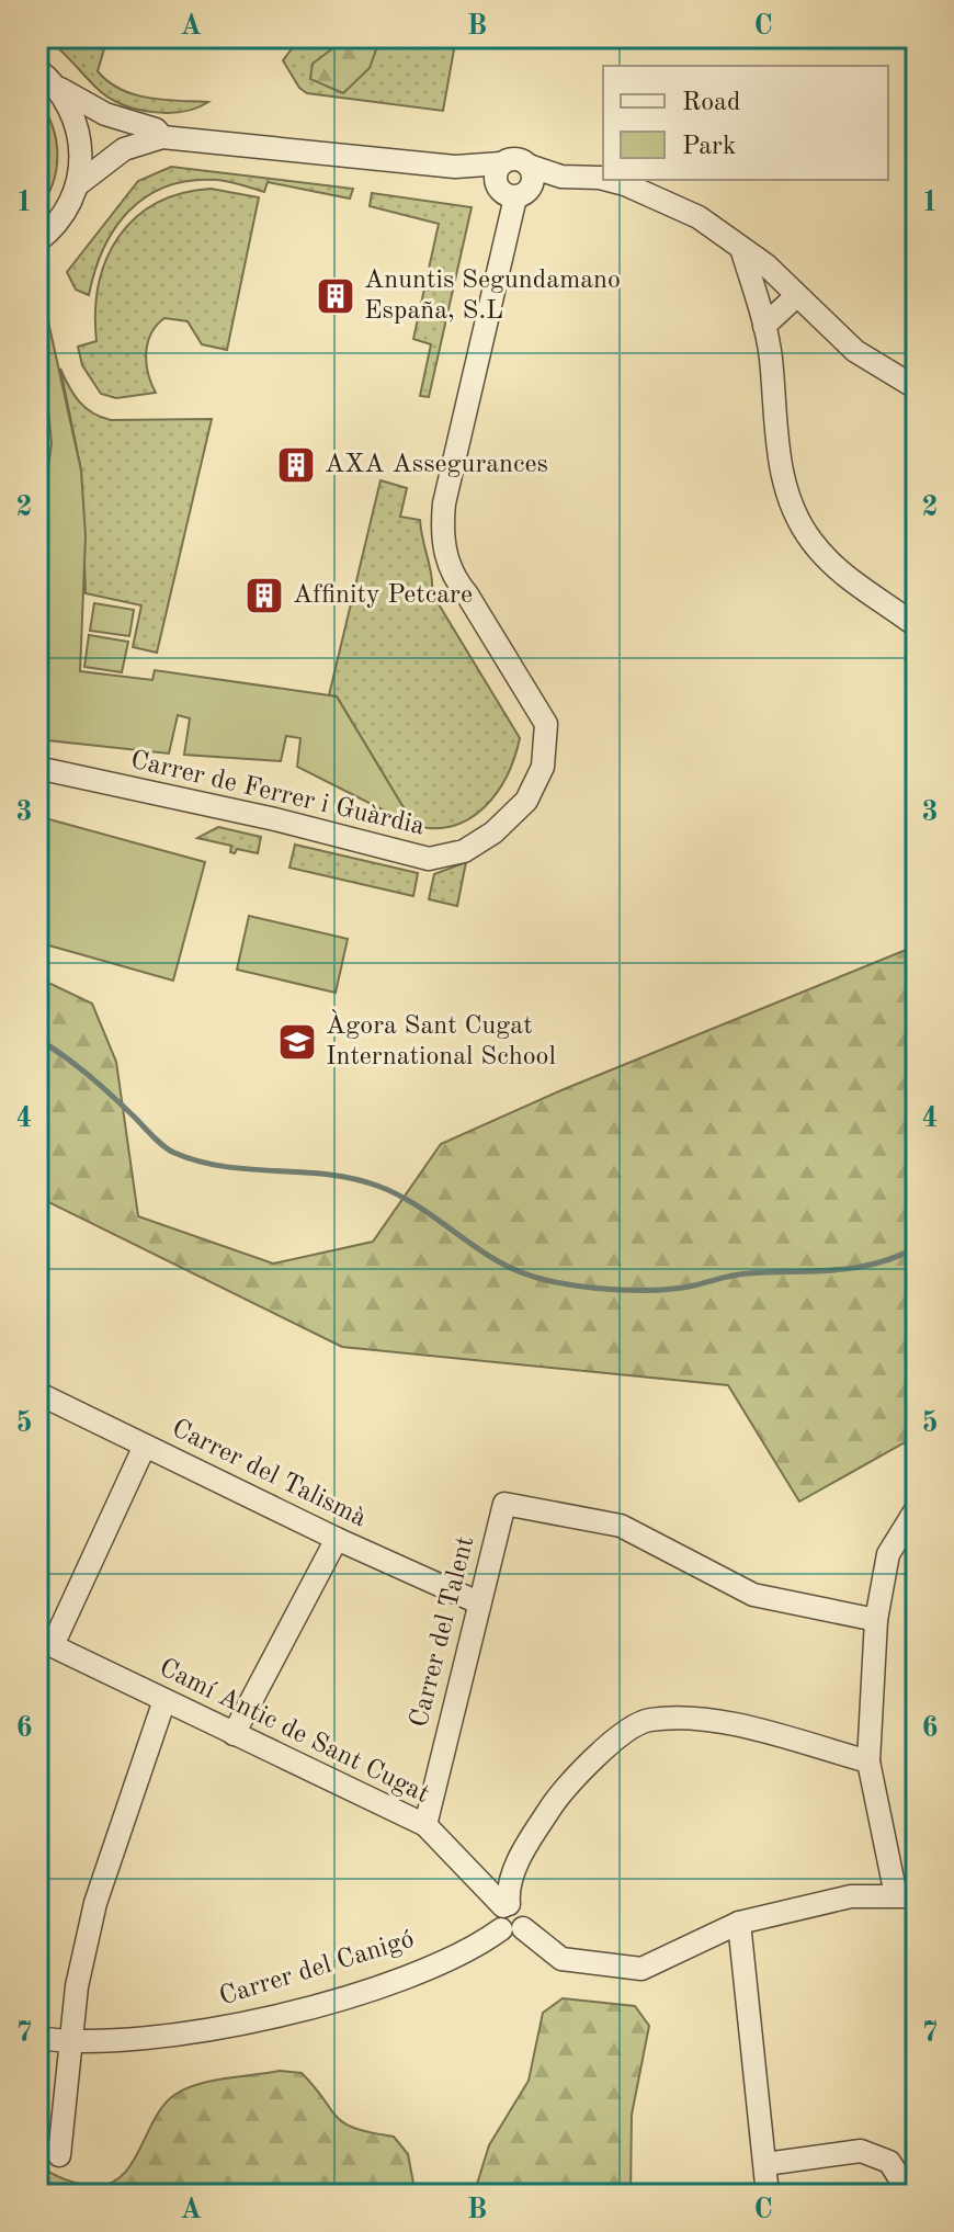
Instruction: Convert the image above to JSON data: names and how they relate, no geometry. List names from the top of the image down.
{
  "streets": {
    "street": [
      "Carrer de Ferrer i Guàrdia",
      "Carrer del Talismà",
      "Carrer del Talent",
      "Camí Antic de Sant Cugat",
      "Carrer del Canigó"
    ]
  },
  "crossings": [
    ["Carrer del Talismà", "Carrer del Talent"],
    ["Carrer del Talent", "Camí Antic de Sant Cugat"],
    ["Camí Antic de Sant Cugat", "Carrer del Canigó"]
  ],
  "places": {
    "building": ["Anuntis Segundamano España, S.L", "AXA Assegurances", "Affinity Petcare"],
    "school or university": ["Àgora Sant Cugat International School"]
  },
  "legend": ["Road", "Park"],
  "grid": {
    "columns": ["A", "B", "C"],
    "rows": [
      "1",
      "2",
      "3",
      "4",
      "5",
      "6",
      "7"
    ]
  }
}
